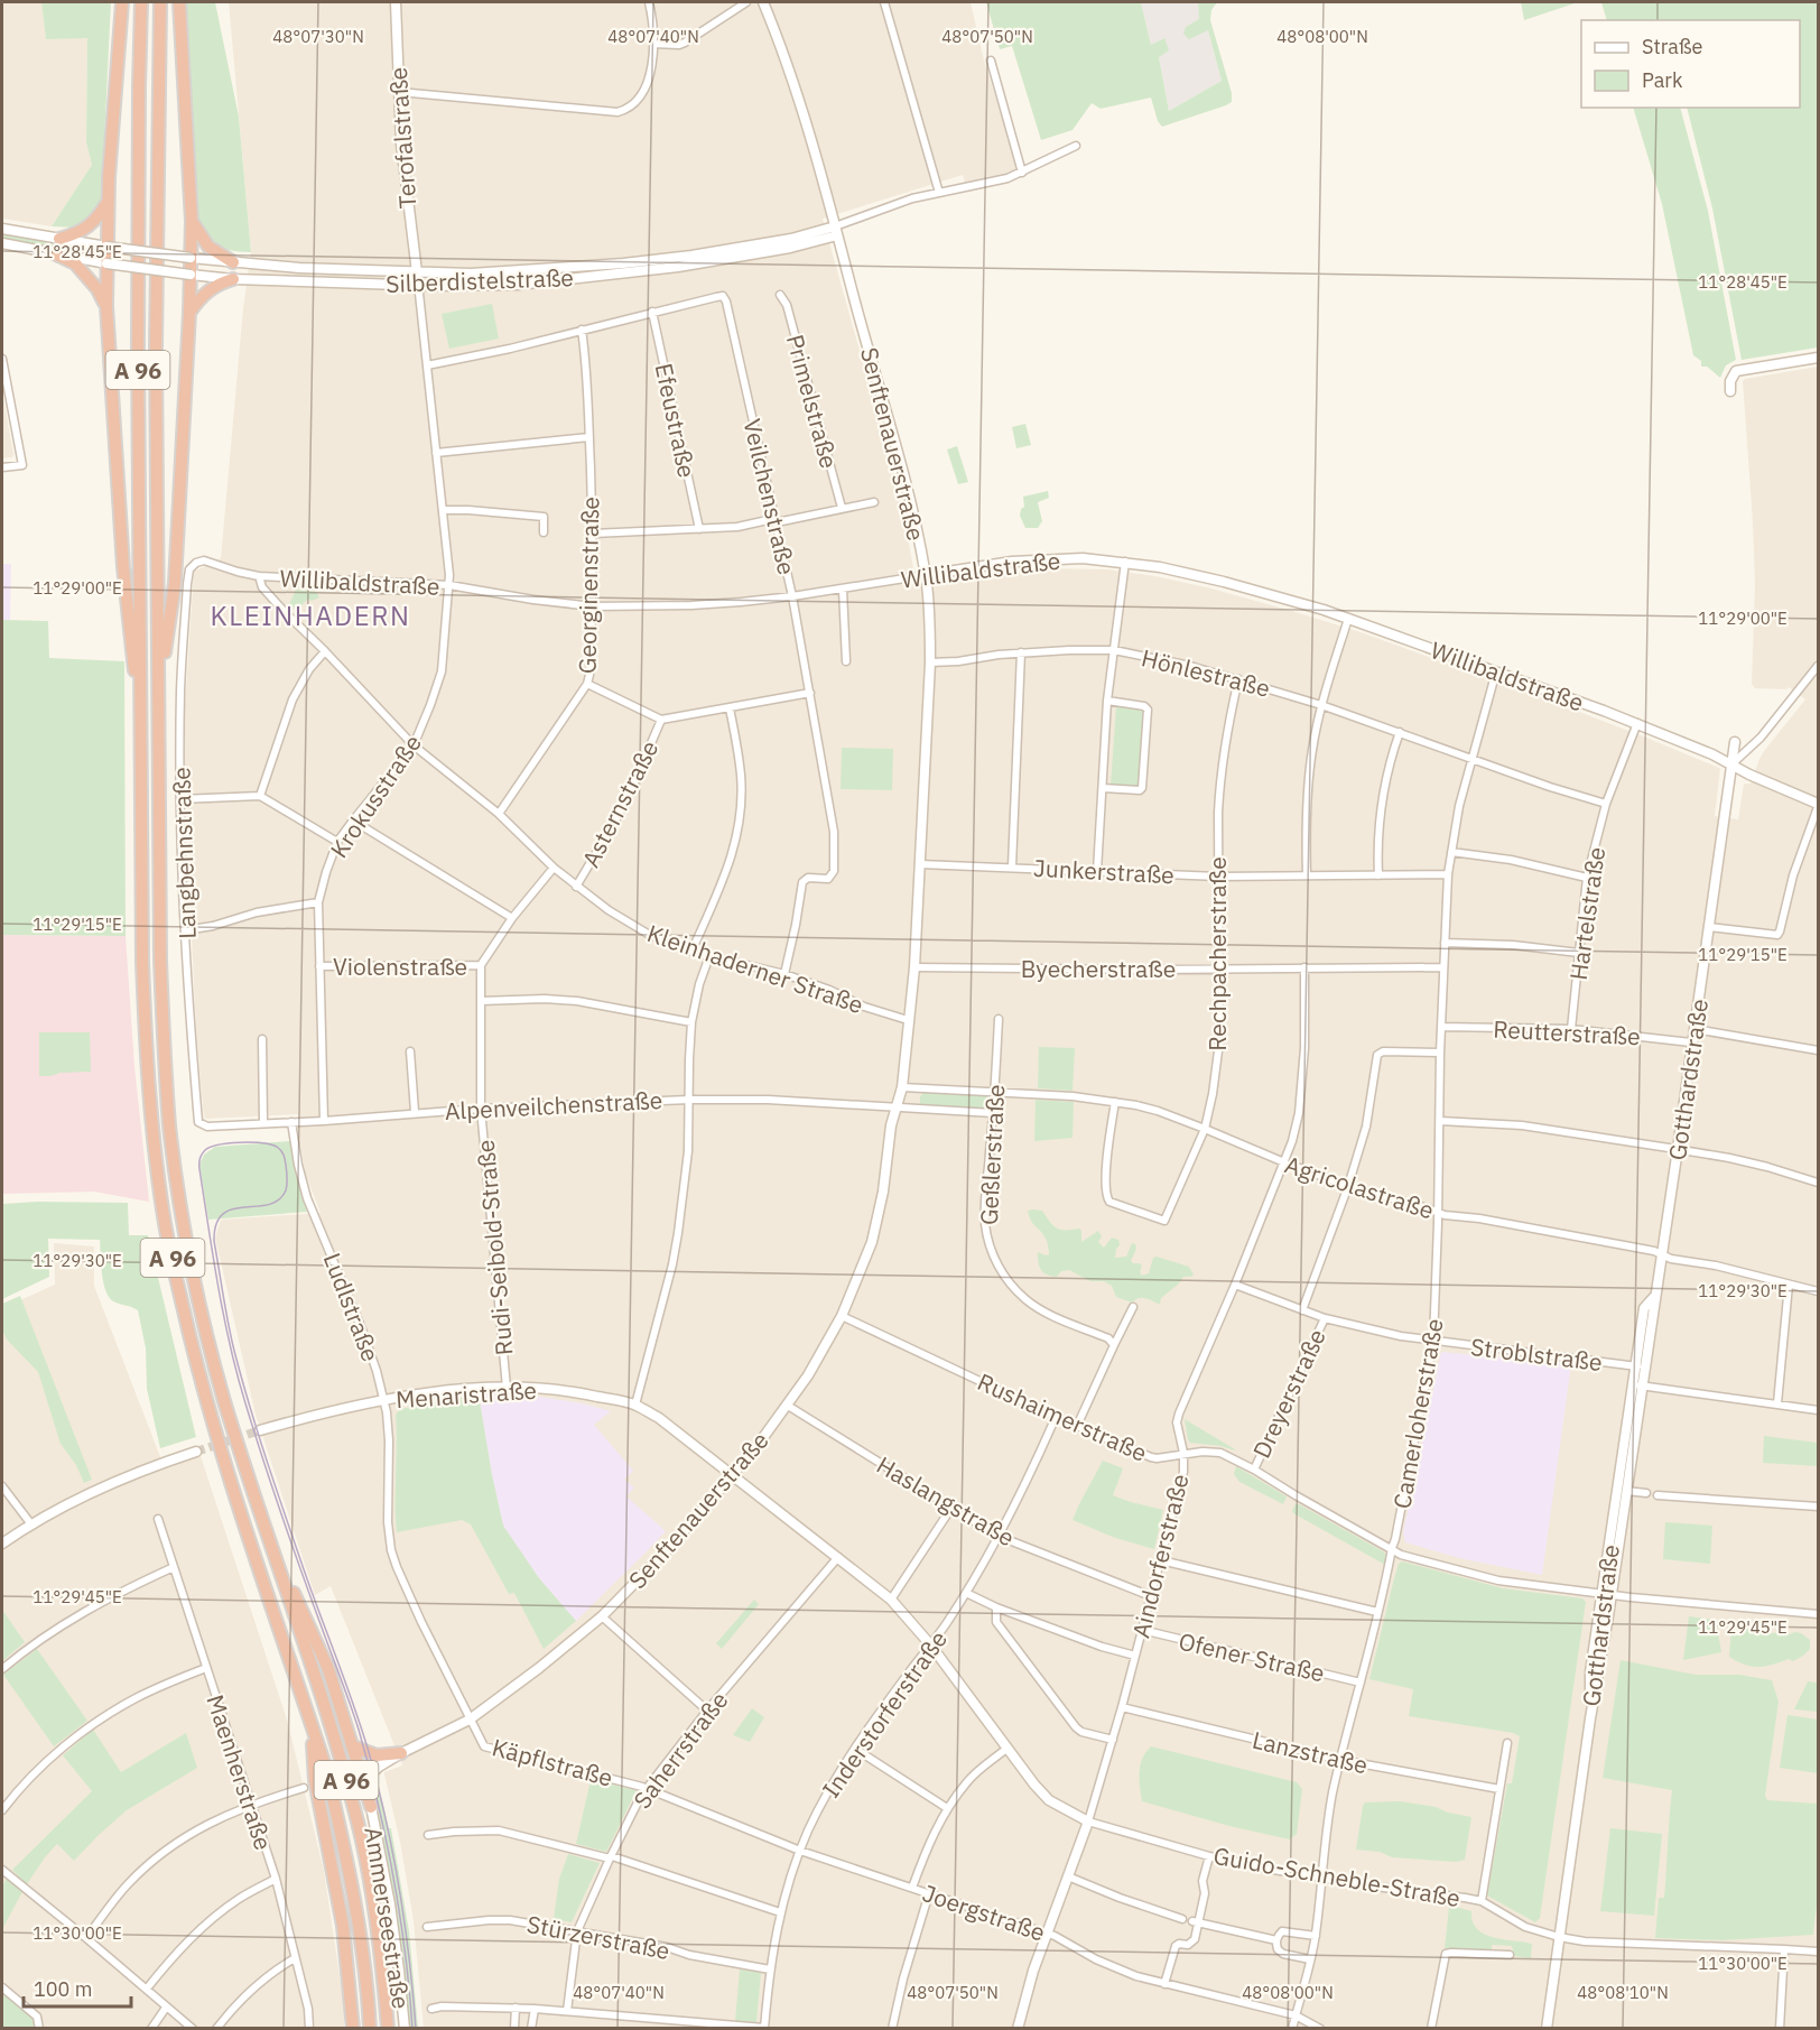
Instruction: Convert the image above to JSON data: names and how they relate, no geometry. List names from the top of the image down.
{
  "streets": {
    "highway": ["A 96"],
    "street": [
      "Terofalstraße",
      "Silberdistelstraße",
      "Primelstraße",
      "Efeustraße",
      "Senftenauerstraße",
      "Veilchenstraße",
      "Willibaldstraße",
      "Georginenstraße",
      "Hönlestraße",
      "Krokusstraße",
      "Asternstraße",
      "Langbehnstraße",
      "Junkerstraße",
      "Hartelstraße",
      "Rechpacherstraße",
      "Violenstraße",
      "Kleinhaderner Straße",
      "Byecherstraße",
      "Reutterstraße",
      "Gotthardstraße",
      "Alpenveilchenstraße",
      "Geßlerstraße",
      "Agricolastraße",
      "Rudi-Seibold-Straße",
      "Ludlstraße",
      "Stroblstraße",
      "Dreyerstraße",
      "Menaristraße",
      "Camerloherstraße",
      "Rushaimerstraße",
      "Haslangstraße",
      "Aindorferstraße",
      "Ofener Straße",
      "Inderstorferstraße",
      "Saherrstraße",
      "Lanzstraße",
      "Käpflstraße",
      "Maenherstraße",
      "Guido-Schneble-Straße",
      "Joergstraße",
      "Ammerseestraße",
      "Stürzerstraße"
    ]
  },
  "crossings": [
    ["Terofalstraße", "Silberdistelstraße"],
    ["Terofalstraße", "Krokusstraße"],
    ["Silberdistelstraße", "Senftenauerstraße"],
    ["Silberdistelstraße", "Krokusstraße"],
    ["Efeustraße", "Veilchenstraße"],
    ["Senftenauerstraße", "Willibaldstraße"],
    ["Senftenauerstraße", "Hönlestraße"],
    ["Senftenauerstraße", "Junkerstraße"],
    ["Senftenauerstraße", "Kleinhaderner Straße"],
    ["Senftenauerstraße", "Byecherstraße"],
    ["Senftenauerstraße", "Alpenveilchenstraße"],
    ["Senftenauerstraße", "Agricolastraße"],
    ["Senftenauerstraße", "Ludlstraße"],
    ["Senftenauerstraße", "Menaristraße"],
    ["Senftenauerstraße", "Rushaimerstraße"],
    ["Senftenauerstraße", "Haslangstraße"],
    ["Senftenauerstraße", "Käpflstraße"],
    ["Senftenauerstraße", "Guido-Schneble-Straße"],
    ["Senftenauerstraße", "Ammerseestraße"],
    ["Veilchenstraße", "Willibaldstraße"],
    ["Veilchenstraße", "Georginenstraße"],
    ["Veilchenstraße", "Krokusstraße"],
    ["Veilchenstraße", "Kleinhaderner Straße"],
    ["Willibaldstraße", "Georginenstraße"],
    ["Willibaldstraße", "Krokusstraße"],
    ["Willibaldstraße", "Langbehnstraße"],
    ["Willibaldstraße", "Hartelstraße"],
    ["Willibaldstraße", "Kleinhaderner Straße"],
    ["Willibaldstraße", "Gotthardstraße"],
    ["Willibaldstraße", "Camerloherstraße"],
    ["Georginenstraße", "Kleinhaderner Straße"],
    ["Hönlestraße", "Hartelstraße"],
    ["Hönlestraße", "Rechpacherstraße"],
    ["Hönlestraße", "Camerloherstraße"],
    ["Krokusstraße", "Violenstraße"],
    ["Krokusstraße", "Kleinhaderner Straße"],
    ["Krokusstraße", "Alpenveilchenstraße"],
    ["Asternstraße", "Kleinhaderner Straße"],
    ["Langbehnstraße", "Alpenveilchenstraße"],
    ["Junkerstraße", "Rechpacherstraße"],
    ["Junkerstraße", "Camerloherstraße"],
    ["Hartelstraße", "Reutterstraße"],
    ["Rechpacherstraße", "Byecherstraße"],
    ["Rechpacherstraße", "Agricolastraße"],
    ["Violenstraße", "Rudi-Seibold-Straße"],
    ["Byecherstraße", "Camerloherstraße"],
    ["Byecherstraße", "Aindorferstraße"],
    ["Reutterstraße", "Gotthardstraße"],
    ["Reutterstraße", "Camerloherstraße"],
    ["Gotthardstraße", "Agricolastraße"],
    ["Gotthardstraße", "Stroblstraße"],
    ["Gotthardstraße", "Rushaimerstraße"],
    ["Gotthardstraße", "Guido-Schneble-Straße"],
    ["Alpenveilchenstraße", "Rudi-Seibold-Straße"],
    ["Alpenveilchenstraße", "Ludlstraße"],
    ["Geßlerstraße", "Agricolastraße"],
    ["Agricolastraße", "Camerloherstraße"],
    ["Agricolastraße", "Aindorferstraße"],
    ["Rudi-Seibold-Straße", "Menaristraße"],
    ["Ludlstraße", "Menaristraße"],
    ["Ludlstraße", "Käpflstraße"],
    ["Stroblstraße", "Dreyerstraße"],
    ["Stroblstraße", "Camerloherstraße"],
    ["Stroblstraße", "Aindorferstraße"],
    ["Dreyerstraße", "Rushaimerstraße"],
    ["Menaristraße", "Guido-Schneble-Straße"],
    ["Camerloherstraße", "Rushaimerstraße"],
    ["Camerloherstraße", "Ofener Straße"],
    ["Camerloherstraße", "Lanzstraße"],
    ["Camerloherstraße", "Guido-Schneble-Straße"],
    ["Camerloherstraße", "Joergstraße"],
    ["Rushaimerstraße", "Aindorferstraße"],
    ["Rushaimerstraße", "Inderstorferstraße"],
    ["Haslangstraße", "Aindorferstraße"],
    ["Haslangstraße", "Inderstorferstraße"],
    ["Aindorferstraße", "Ofener Straße"],
    ["Aindorferstraße", "Lanzstraße"],
    ["Aindorferstraße", "Guido-Schneble-Straße"],
    ["Aindorferstraße", "Joergstraße"],
    ["Inderstorferstraße", "Guido-Schneble-Straße"],
    ["Inderstorferstraße", "Joergstraße"],
    ["Inderstorferstraße", "Stürzerstraße"],
    ["Saherrstraße", "Käpflstraße"],
    ["Saherrstraße", "Guido-Schneble-Straße"],
    ["Saherrstraße", "Joergstraße"],
    ["Saherrstraße", "Stürzerstraße"],
    ["Käpflstraße", "Joergstraße"]
  ],
  "districts": ["KLEINHADERN"],
  "legend": ["Straße", "Park"],
  "scale_bar": "100 m",
  "coordinates": [
    "48°07'30\"N",
    "48°07'40\"N",
    "48°07'50\"N",
    "48°08'00\"N",
    "11°28'45\"E",
    "11°29'00\"E",
    "11°29'15\"E",
    "11°29'30\"E",
    "11°29'45\"E",
    "11°30'00\"E",
    "48°08'10\"N"
  ]
}
